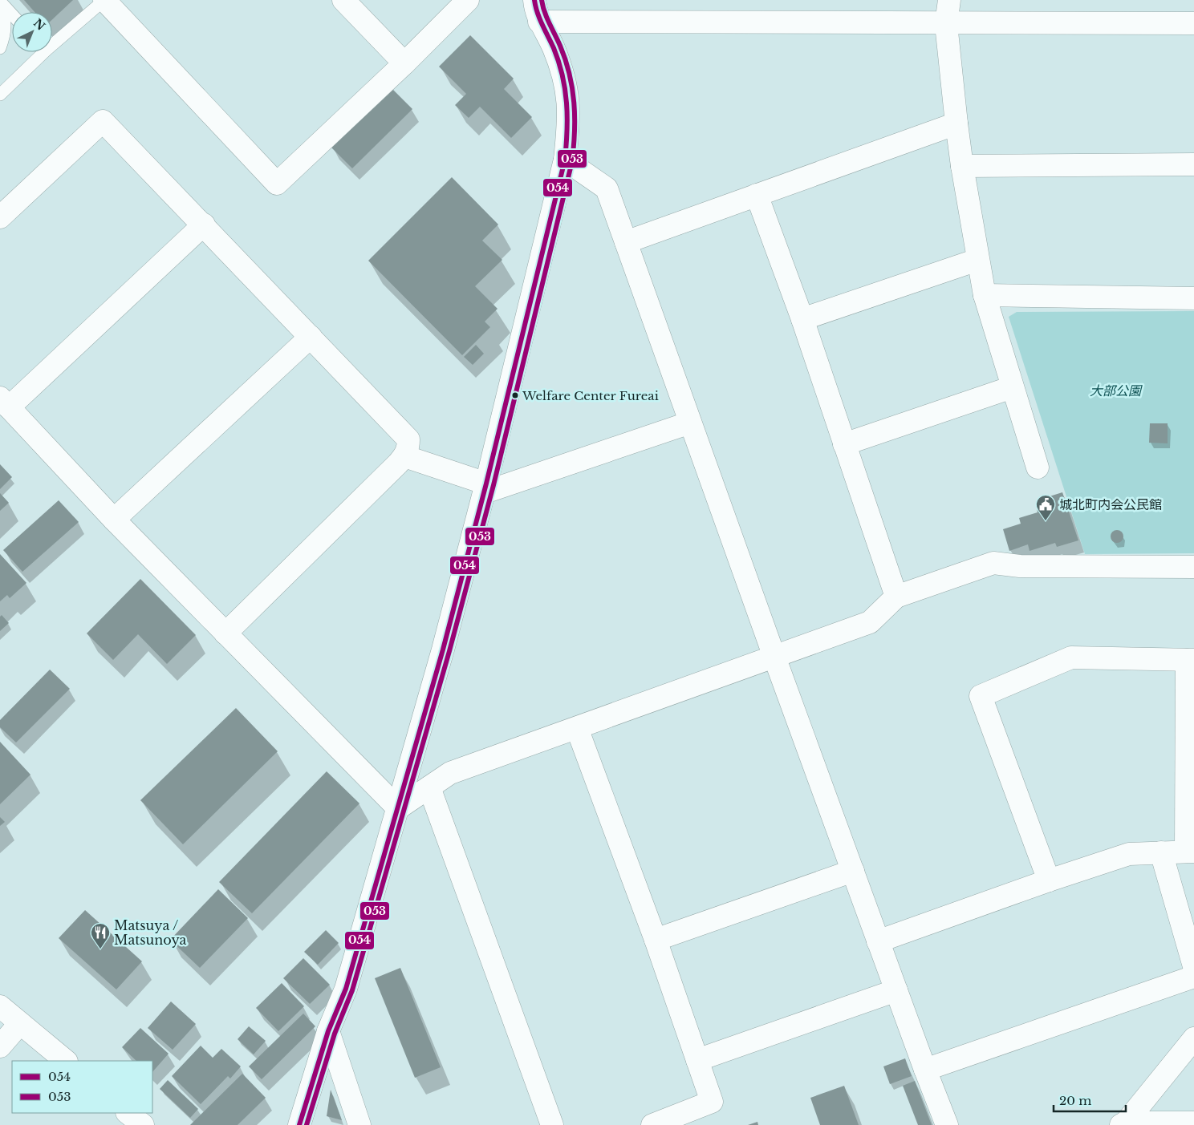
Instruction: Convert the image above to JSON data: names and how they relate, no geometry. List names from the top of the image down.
{
  "parks": ["大部公園"],
  "places": {
    "other": ["Welfare Center Fureai"],
    "public building": ["城北町内会公民館"],
    "restaurant": ["Matsuya / Matsunoya"]
  },
  "lines": ["transit line 054", "transit line 053"],
  "legend": ["054", "053"],
  "scale_bar": "20 m",
  "north": "top right"
}
